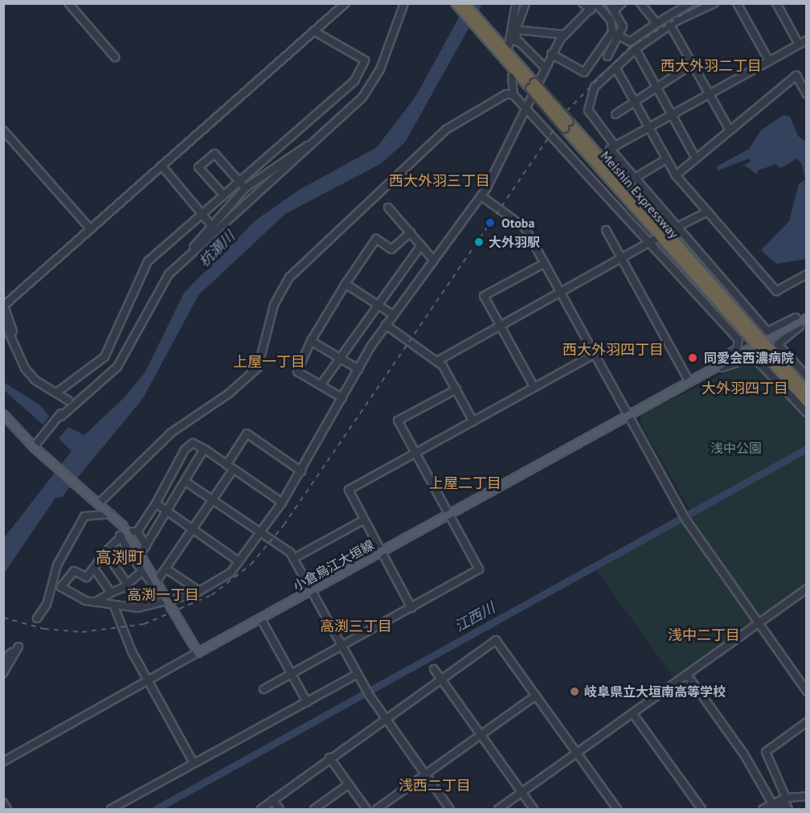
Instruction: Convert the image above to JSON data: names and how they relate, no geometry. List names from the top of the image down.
{
  "streets": {
    "highway": ["Meishin Expressway"],
    "main road": ["小倉烏江大垣線"]
  },
  "districts": [
    "西大外羽二丁目",
    "西大外羽三丁目",
    "西大外羽四丁目",
    "上屋一丁目",
    "大外羽四丁目",
    "上屋二丁目",
    "高渕町",
    "高渕一丁目",
    "高渕三丁目",
    "浅中二丁目",
    "浅西二丁目"
  ],
  "water": ["杭瀬川", "江西川"],
  "parks": ["浅中公園"],
  "places": [
    "Otoba",
    "大外羽駅",
    "同愛会西濃病院",
    "岐阜県立大垣南高等学校"
  ]
}
